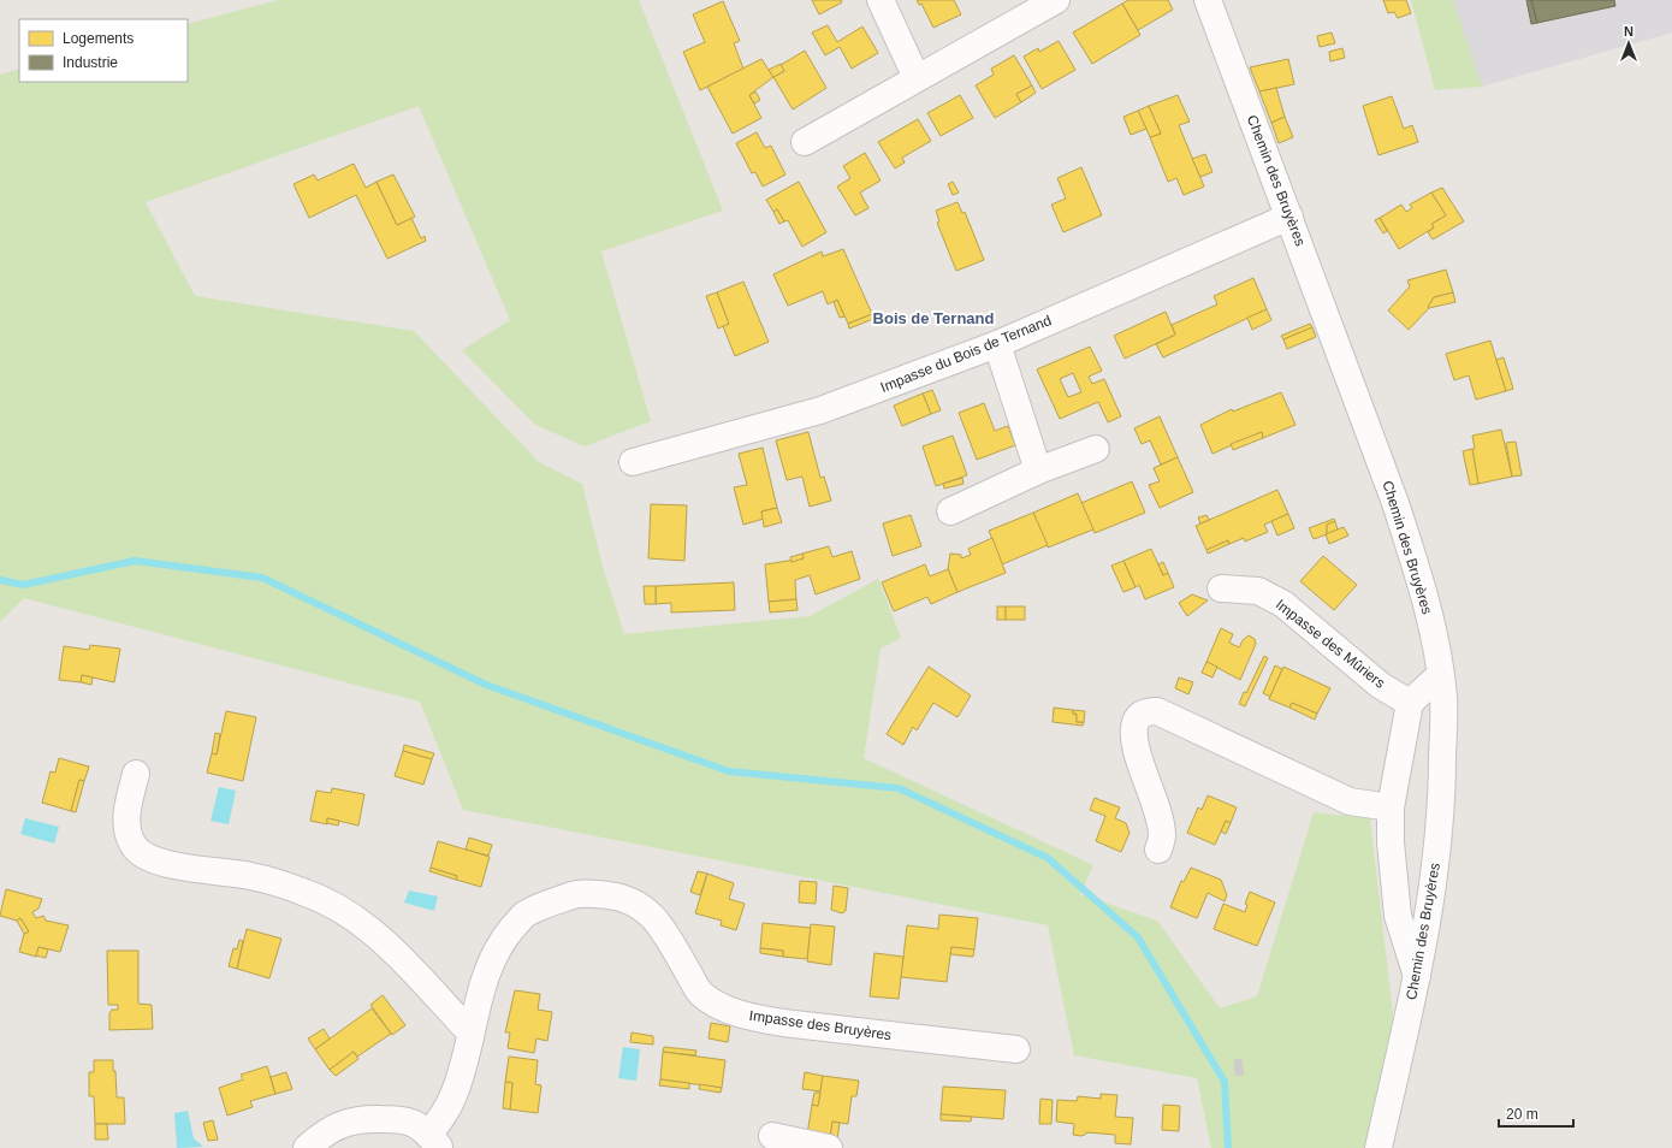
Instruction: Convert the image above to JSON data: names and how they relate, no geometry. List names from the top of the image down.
{
  "streets": {
    "street": [
      "Chemin des Bruyères",
      "Impasse du Bois de Ternand",
      "Impasse des Mûriers",
      "Impasse des Bruyères"
    ]
  },
  "crossings": [
    ["Chemin des Bruyères", "Impasse du Bois de Ternand"]
  ],
  "districts": ["Bois de Ternand"],
  "legend": ["Logements", "Industrie"],
  "scale_bar": "20 m",
  "north": "top"
}
